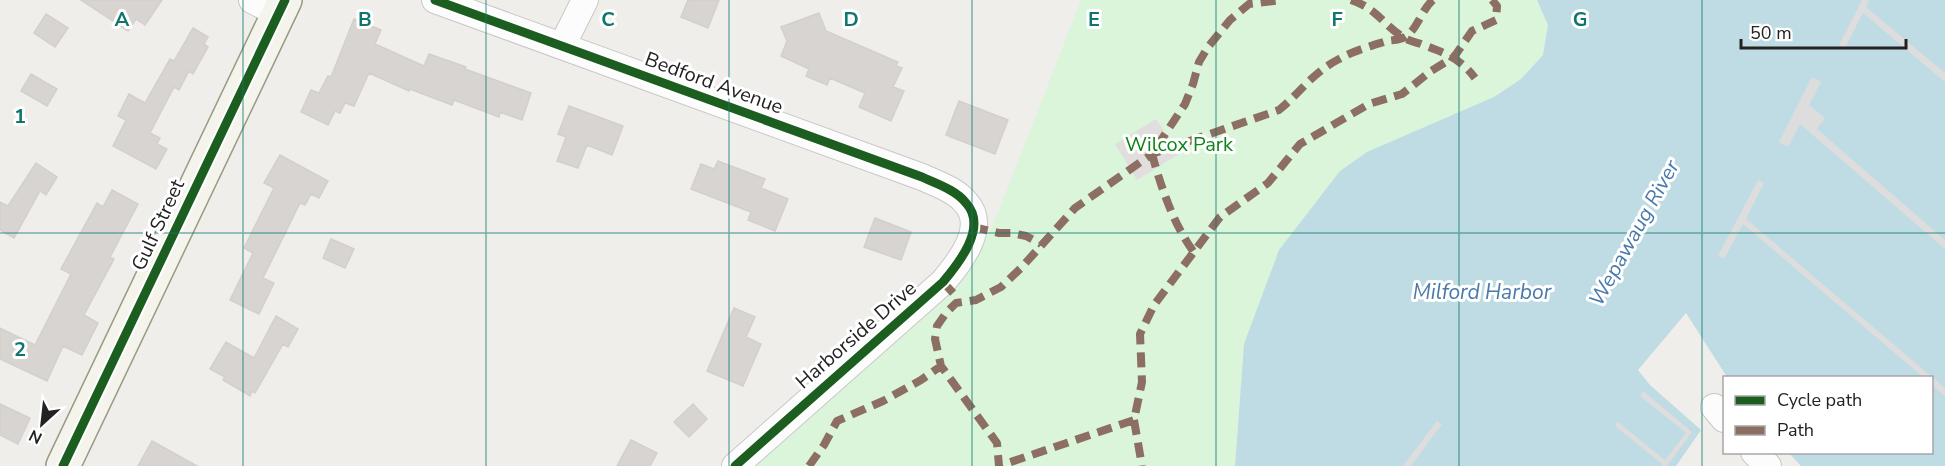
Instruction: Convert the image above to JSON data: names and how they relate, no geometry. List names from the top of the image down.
{
  "streets": {
    "main road": ["Gulf Street"],
    "street": ["Bedford Avenue", "Harborside Drive"]
  },
  "crossings": [
    ["Bedford Avenue", "Harborside Drive"]
  ],
  "water": ["Wepawaug River", "Milford Harbor"],
  "parks": ["Wilcox Park"],
  "legend": ["Cycle path", "Path"],
  "scale_bar": "50 m",
  "north": "bottom left",
  "grid": {
    "columns": [
      "A",
      "B",
      "C",
      "D",
      "E",
      "F",
      "G"
    ],
    "rows": ["1", "2"]
  }
}
